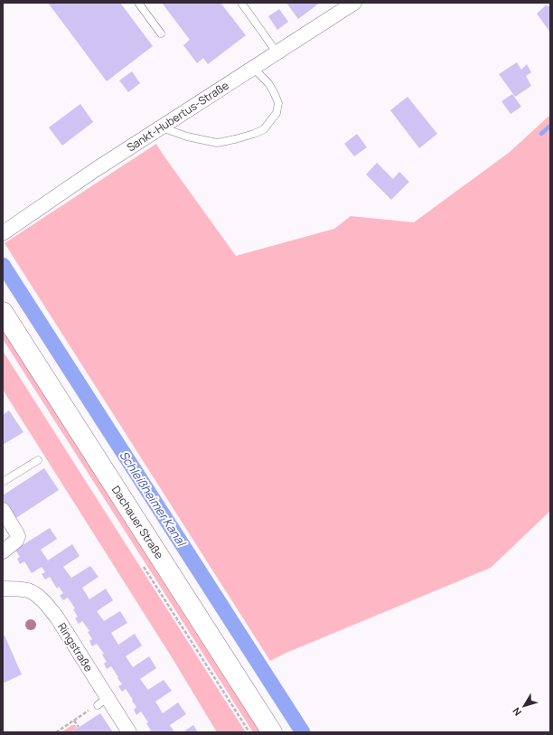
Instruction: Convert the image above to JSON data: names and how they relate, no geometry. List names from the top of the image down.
{
  "streets": {
    "main road": ["Dachauer Straße"],
    "street": ["Sankt-Hubertus-Straße", "Ringstraße"]
  },
  "water": ["Schleißheimer Kanal"],
  "north": "bottom left"
}
